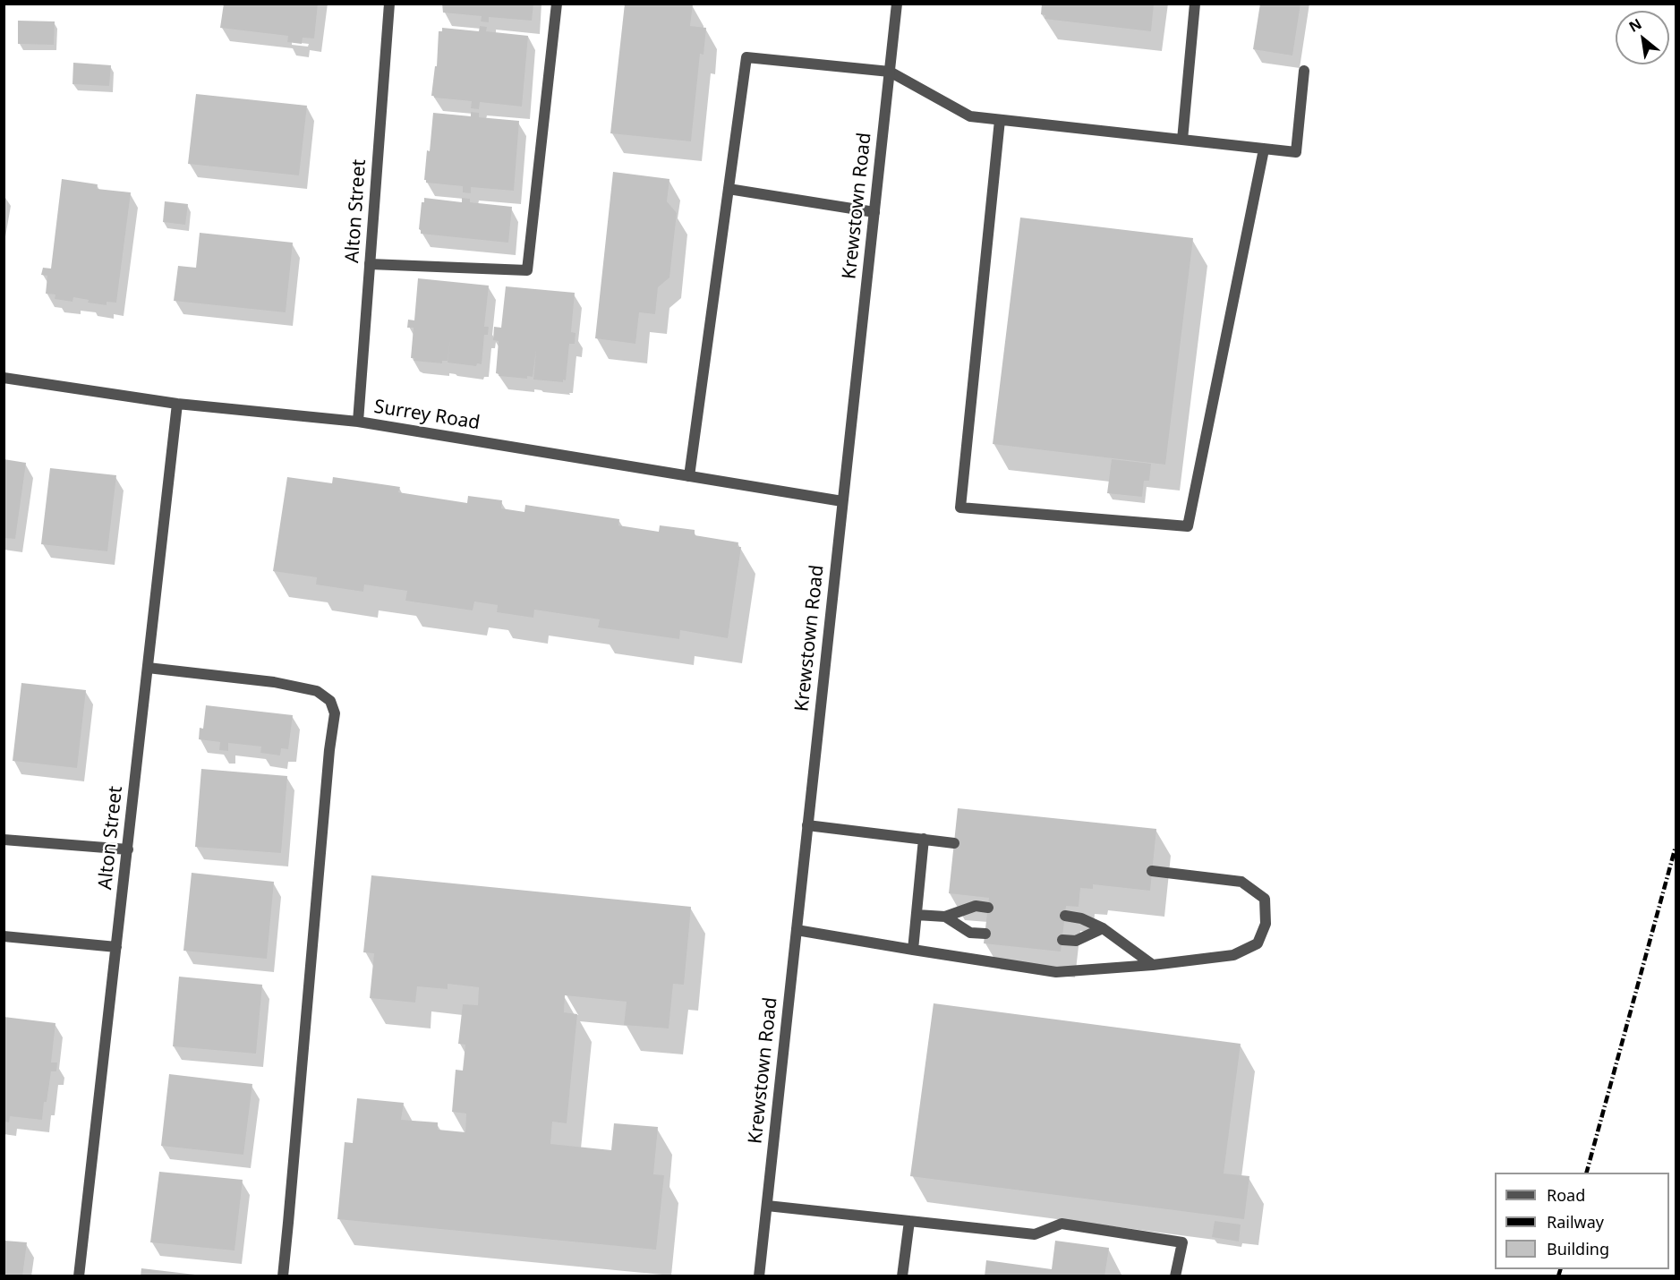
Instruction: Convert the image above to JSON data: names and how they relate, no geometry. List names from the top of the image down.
{
  "streets": {
    "street": ["Krewstown Road", "Alton Street", "Surrey Road"]
  },
  "crossings": [
    ["Krewstown Road", "Surrey Road"],
    ["Alton Street", "Surrey Road"]
  ],
  "legend": ["Road", "Railway", "Building"],
  "north": "top left"
}
